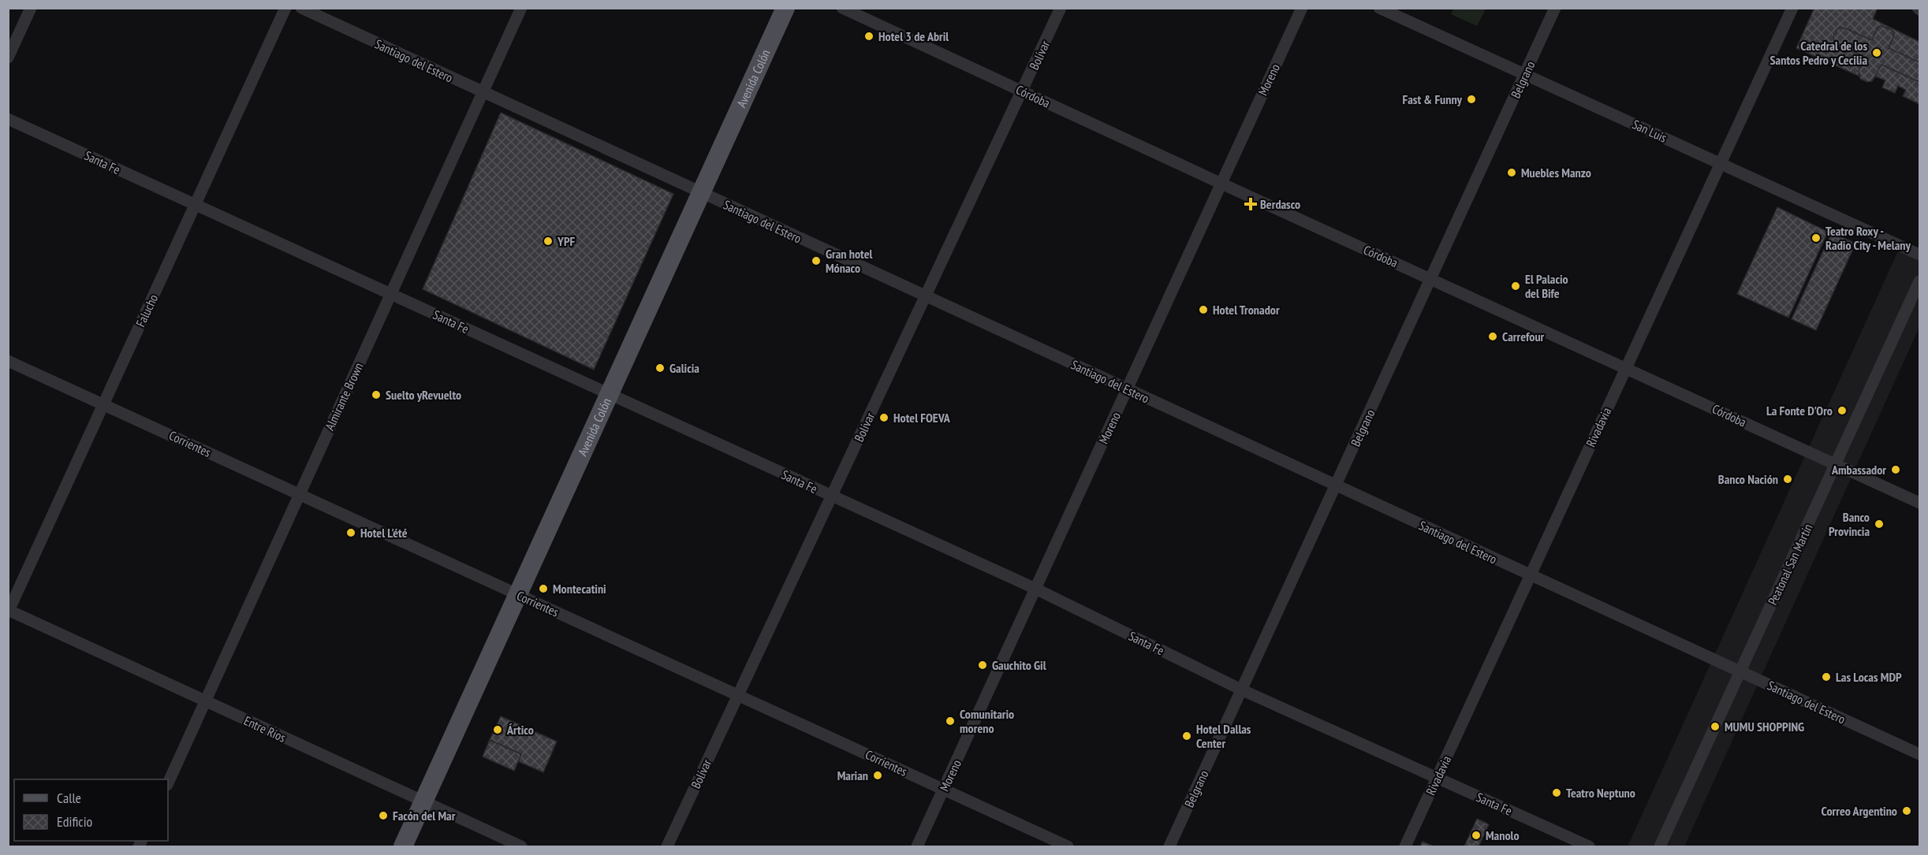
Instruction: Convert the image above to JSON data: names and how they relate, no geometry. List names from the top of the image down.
{
  "streets": {
    "main road": ["Avenida Colón"],
    "street": [
      "Bolívar",
      "Santiago del Estero",
      "Moreno",
      "Belgrano",
      "Córdoba",
      "San Luis",
      "Santa Fe",
      "Falucho",
      "Almirante Brown",
      "Rivadavia",
      "Corrientes",
      "Peatonal San Martín",
      "Entre Ríos"
    ]
  },
  "crossings": [
    ["Bolívar", "Santiago del Estero"],
    ["Bolívar", "Córdoba"],
    ["Bolívar", "Santa Fe"],
    ["Bolívar", "Corrientes"],
    ["Santiago del Estero", "Avenida Colón"],
    ["Santiago del Estero", "Moreno"],
    ["Santiago del Estero", "Belgrano"],
    ["Santiago del Estero", "Almirante Brown"],
    ["Santiago del Estero", "Rivadavia"],
    ["Santiago del Estero", "Peatonal San Martín"],
    ["Avenida Colón", "Santa Fe"],
    ["Avenida Colón", "Corrientes"],
    ["Avenida Colón", "Entre Ríos"],
    ["Moreno", "Córdoba"],
    ["Moreno", "Santa Fe"],
    ["Moreno", "Corrientes"],
    ["Belgrano", "Córdoba"],
    ["Belgrano", "San Luis"],
    ["Belgrano", "Santa Fe"],
    ["Córdoba", "Rivadavia"],
    ["Córdoba", "Peatonal San Martín"],
    ["San Luis", "Rivadavia"],
    ["Santa Fe", "Falucho"],
    ["Santa Fe", "Almirante Brown"],
    ["Santa Fe", "Rivadavia"],
    ["Falucho", "Corrientes"],
    ["Falucho", "Entre Ríos"],
    ["Almirante Brown", "Corrientes"],
    ["Almirante Brown", "Entre Ríos"]
  ],
  "places": {
    "other": [
      "Hotel 3 de Abril",
      "Catedral de los Santos Pedro y Cecilia",
      "Fast & Funny",
      "Muebles Manzo",
      "Teatro Roxy - Radio City - Melany",
      "YPF",
      "Gran hotel Mónaco",
      "El Palacio del Bife",
      "Hotel Tronador",
      "Carrefour",
      "Galicia",
      "Suelto yRevuelto",
      "La Fonte D'Oro",
      "Hotel FOEVA",
      "Ambassador",
      "Banco Nación",
      "Banco Provincia",
      "Hotel L'été",
      "Montecatini",
      "Gauchito Gil",
      "Las Locas MDP",
      "Comunitario moreno",
      "MUMU SHOPPING",
      "Ártico",
      "Hotel Dallas Center",
      "Marian",
      "Teatro Neptuno",
      "Correo Argentino",
      "Facón del Mar",
      "Manolo"
    ],
    "health": ["Berdasco"]
  },
  "legend": ["Calle", "Edificio"]
}
